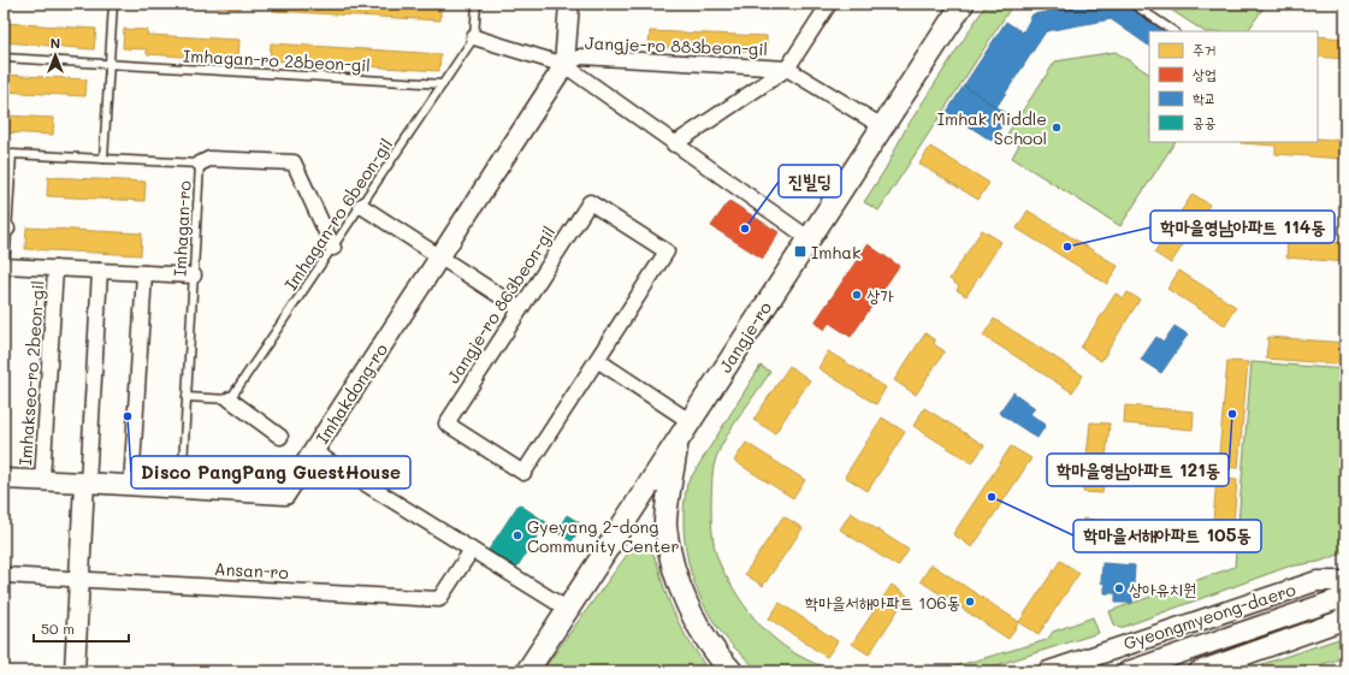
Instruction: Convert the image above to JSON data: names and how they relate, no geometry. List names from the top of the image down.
{
  "streets": {
    "main road": ["Jangje-ro"],
    "street": [
      "Jangje-ro 883beon-gil",
      "Jangje-ro 863beon-gil",
      "Imhakseo-ro 2beon-gil",
      "Imhakdong-ro",
      "Ansan-ro",
      "Gyeongmyeong-daero"
    ],
    "lane": ["Imhagan-ro 28beon-gil", "Imhagan-ro 6beon-gil", "Imhagan-ro"]
  },
  "crossings": [
    ["Jangje-ro 883beon-gil", "Jangje-ro"],
    ["Jangje-ro 883beon-gil", "Imhakdong-ro"],
    ["Imhagan-ro 28beon-gil", "Imhagan-ro 6beon-gil"],
    ["Imhagan-ro", "Imhakdong-ro"],
    ["Imhakseo-ro 2beon-gil", "Imhakdong-ro"]
  ],
  "places": {
    "other": [
      "Imhak Middle School",
      "진빌딩",
      "학마을영남아파트 114동",
      "상가",
      "학마을영남아파트 121동",
      "Disco PangPang GuestHouse",
      "학마을서해아파트 105동",
      "Gyeyang 2-dong Community Center",
      "상아유치원",
      "학마을서해아파트 106동"
    ],
    "transit": ["Imhak"]
  },
  "legend": [
    "주거",
    "상업",
    "학교",
    "공공"
  ],
  "scale_bar": "50 m",
  "north": "top"
}
